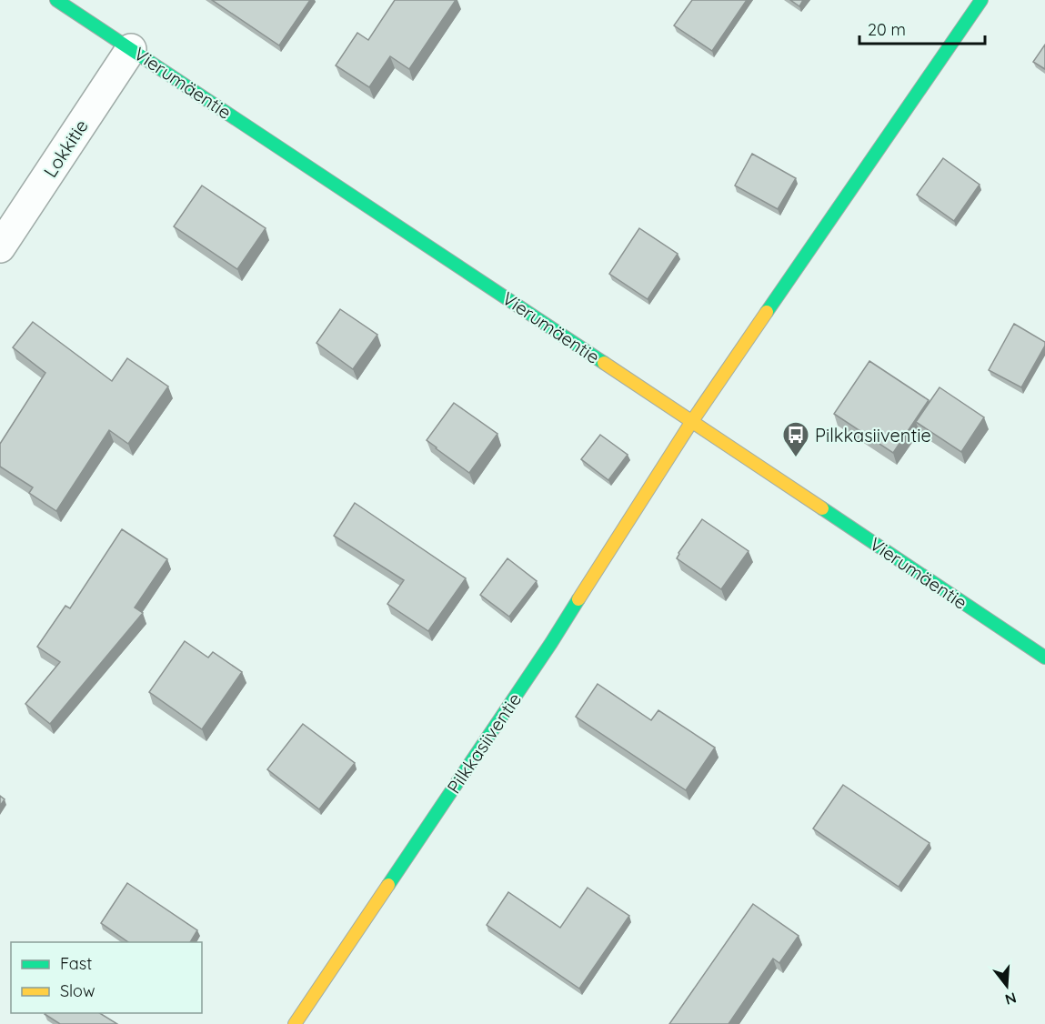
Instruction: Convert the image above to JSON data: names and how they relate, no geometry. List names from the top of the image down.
{
  "streets": {
    "street": ["Vierumäentie", "Lokkitie", "Pilkkasiiventie"]
  },
  "crossings": [
    ["Vierumäentie", "Lokkitie"],
    ["Vierumäentie", "Pilkkasiiventie"]
  ],
  "places": {
    "bus stop": ["Pilkkasiiventie"]
  },
  "legend": ["Fast", "Slow"],
  "scale_bar": "20 m",
  "north": "bottom"
}
